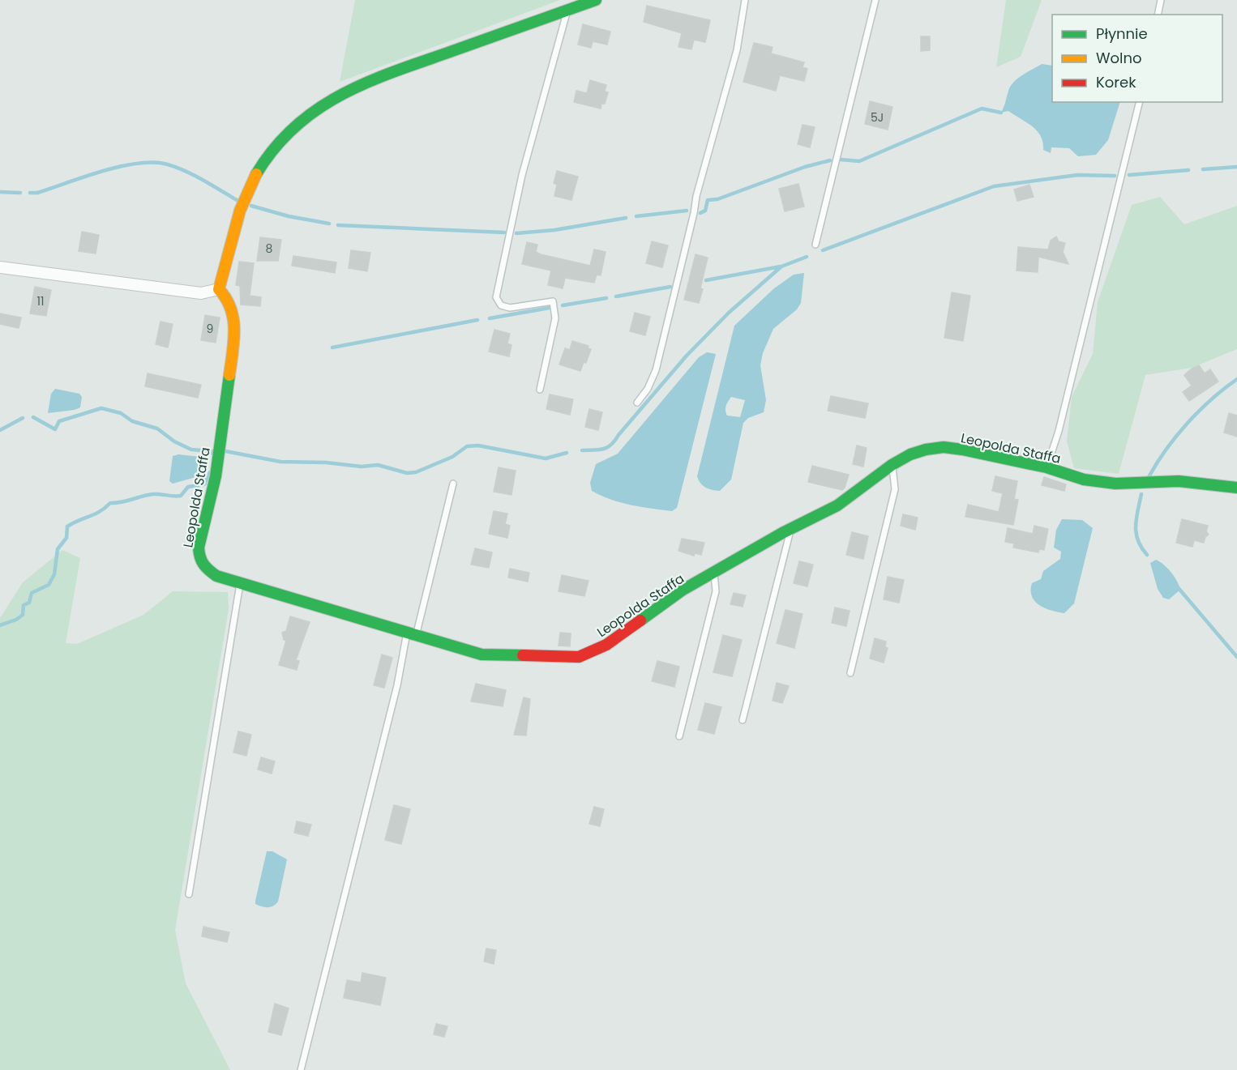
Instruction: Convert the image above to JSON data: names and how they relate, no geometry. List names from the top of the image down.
{
  "streets": {
    "street": ["Leopolda Staffa"]
  },
  "house_numbers": [
    "5J",
    "8",
    "11",
    "9"
  ],
  "legend": ["Płynnie", "Wolno", "Korek"]
}
